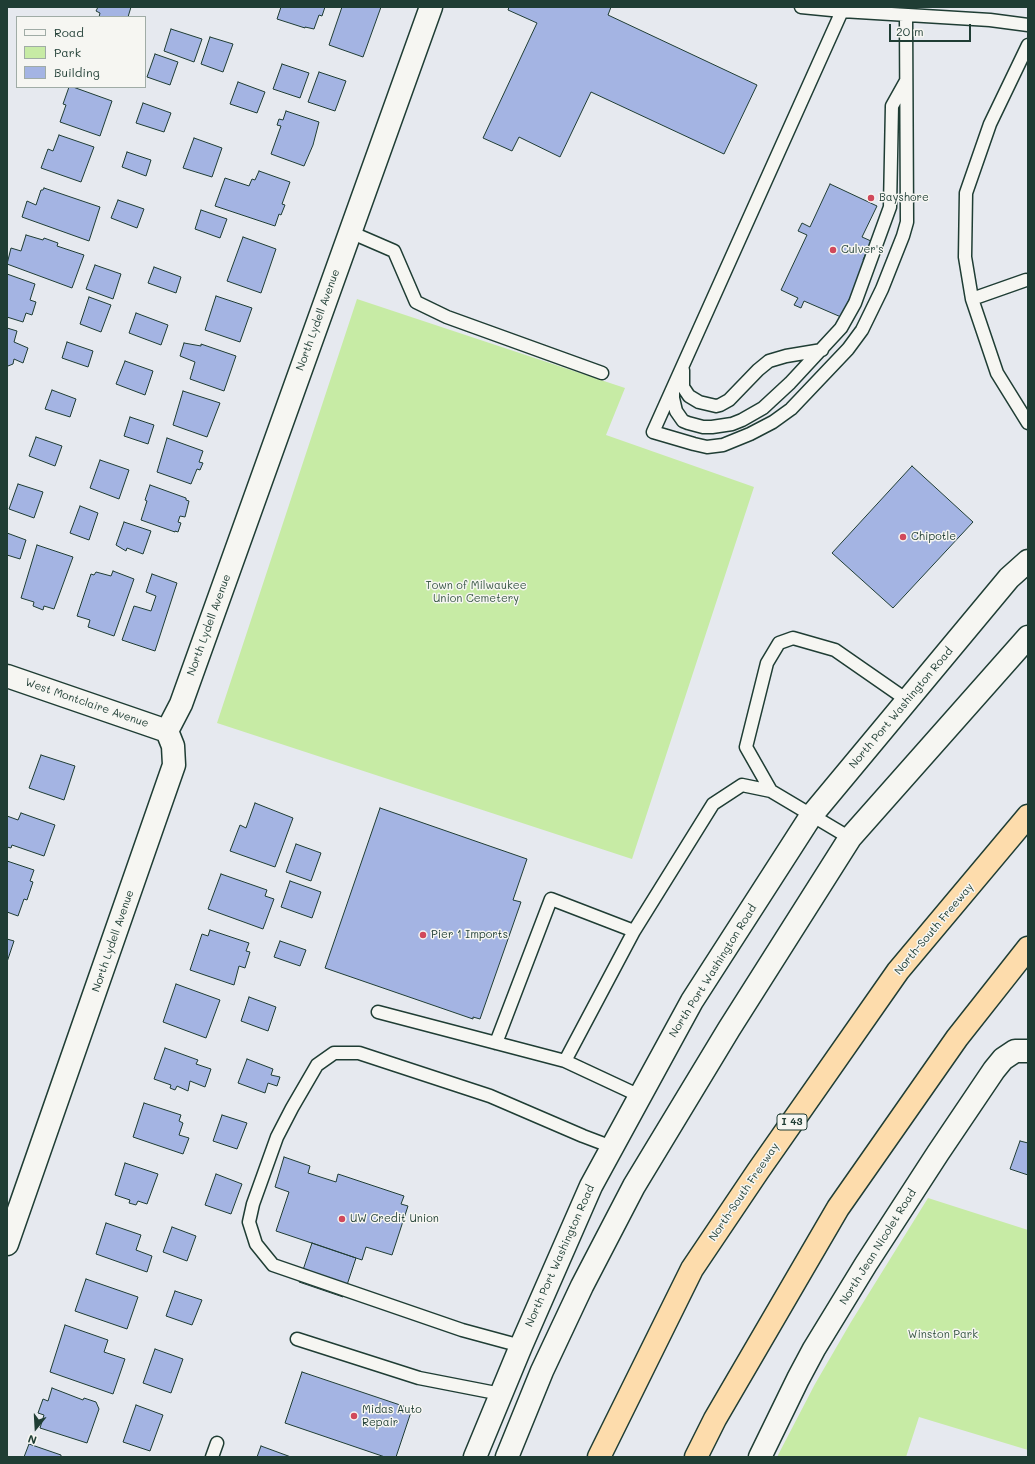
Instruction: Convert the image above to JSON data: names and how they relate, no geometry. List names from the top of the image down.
{
  "streets": {
    "highway": ["North-South Freeway", "I 43"],
    "main road": [
      "North Lydell Avenue",
      "West Montclaire Avenue",
      "North Port Washington Road",
      "North Jean Nicolet Road"
    ]
  },
  "crossings": [
    ["North Lydell Avenue", "West Montclaire Avenue"]
  ],
  "parks": ["Town of Milwaukee Union Cemetery", "Winston Park"],
  "places": [
    "Bayshore",
    "Culver's",
    "Chipotle",
    "Pier 1 Imports",
    "UW Credit Union",
    "Midas Auto Repair"
  ],
  "legend": ["Road", "Park", "Building"],
  "scale_bar": "20 m",
  "north": "bottom"
}
